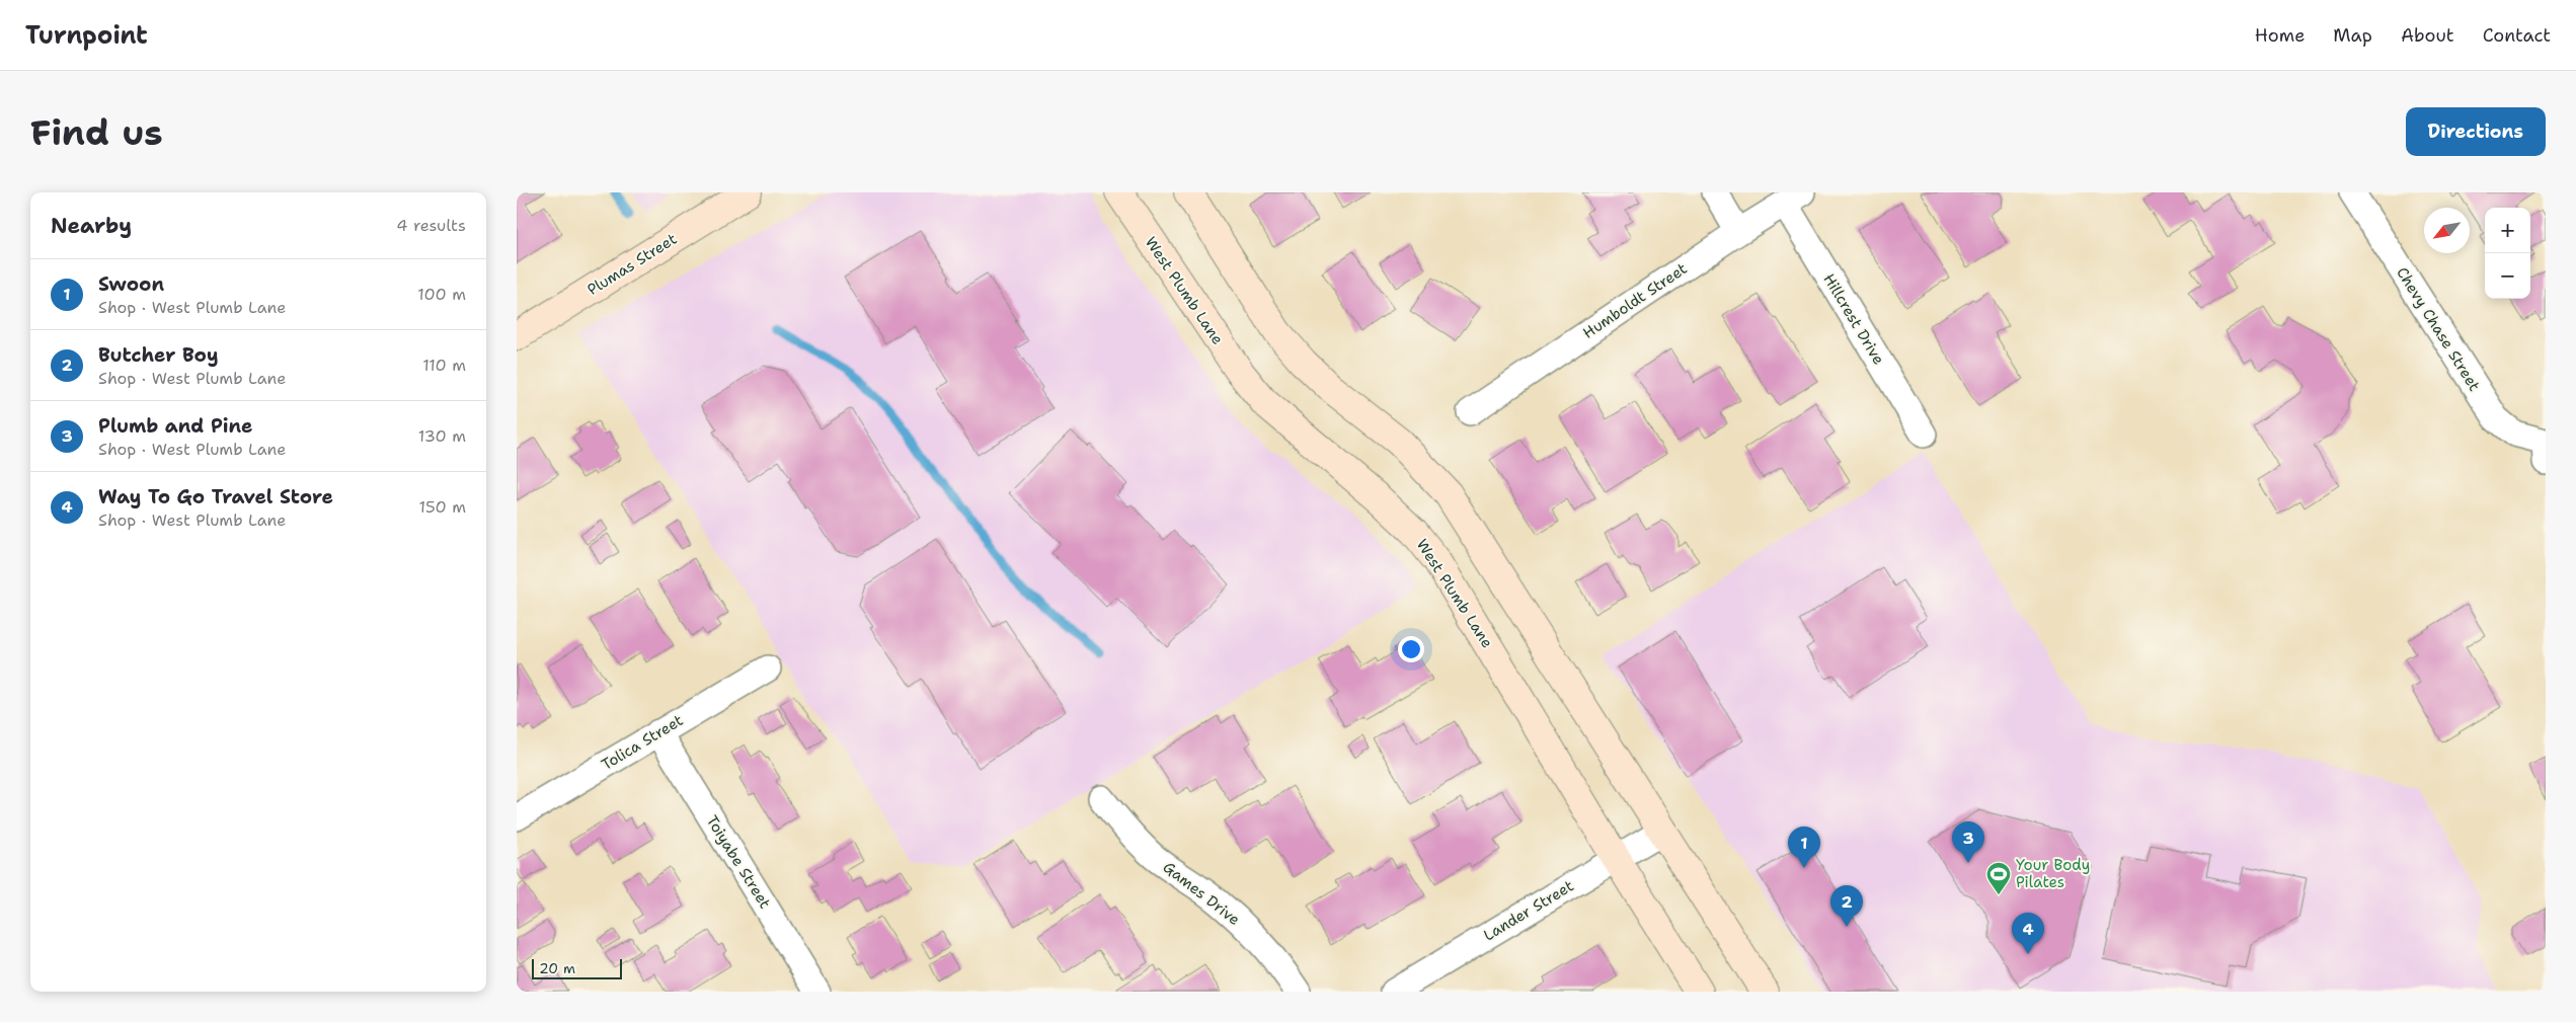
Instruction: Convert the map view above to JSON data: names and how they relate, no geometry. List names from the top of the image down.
{
  "streets": {
    "main road": ["Plumas Street", "West Plumb Lane"],
    "street": [
      "Humboldt Street",
      "Hillcrest Drive",
      "Chevy Chase Street",
      "Tolica Street",
      "Toiyabe Street",
      "Games Drive",
      "Lander Street"
    ]
  },
  "crossings": [
    ["West Plumb Lane", "Lander Street"],
    ["Humboldt Street", "Hillcrest Drive"],
    ["Tolica Street", "Toiyabe Street"]
  ],
  "places": {
    "sports": ["Your Body Pilates"]
  },
  "scale_bar": "20 m",
  "north": "bottom left",
  "page": {
    "header": "Turnpoint",
    "nav": [
      "Home",
      "Map",
      "About",
      "Contact"
    ],
    "buttons": "Directions",
    "title": "Find us",
    "heading": ["Nearby", "4 results"],
    "map_buttons": ["+", "−"],
    "list": [
      {
        "mark": "1",
        "name": "Swoon",
        "note": "Shop · West Plumb Lane",
        "value": "100 m"
      },
      {
        "mark": "2",
        "name": "Butcher Boy",
        "note": "Shop · West Plumb Lane",
        "value": "110 m"
      },
      {
        "mark": "3",
        "name": "Plumb and Pine",
        "note": "Shop · West Plumb Lane",
        "value": "130 m"
      },
      {
        "mark": "4",
        "name": "Way To Go Travel Store",
        "note": "Shop · West Plumb Lane",
        "value": "150 m"
      }
    ],
    "pins": [
      "3",
      "1",
      "2",
      "4"
    ],
    "scale": "20 m"
  }
}
